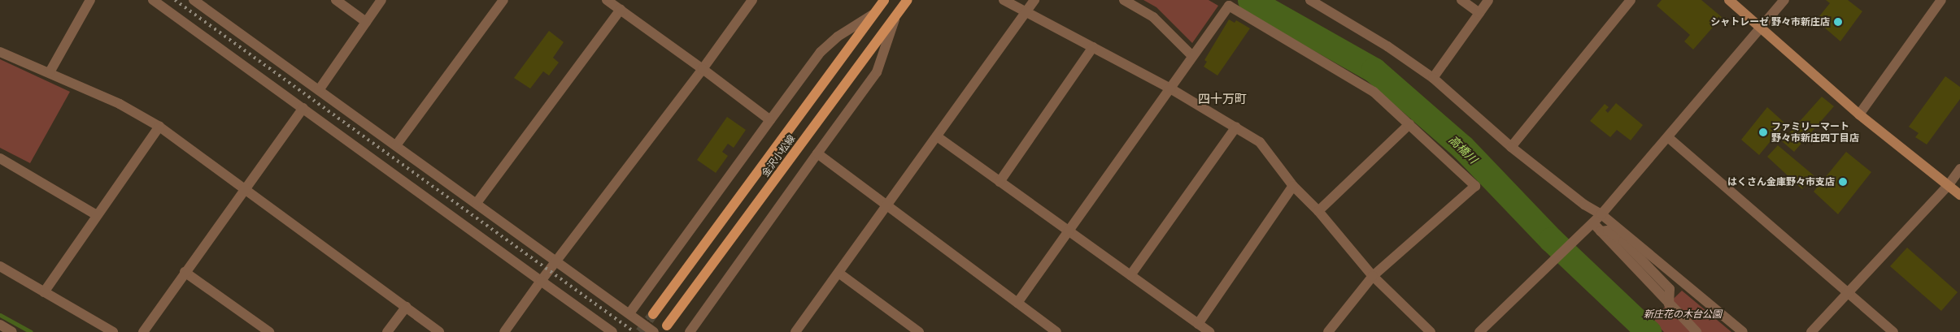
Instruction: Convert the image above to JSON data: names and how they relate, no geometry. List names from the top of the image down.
{
  "streets": {
    "main road": ["金沢小松線"]
  },
  "districts": ["四十万町"],
  "water": ["高橋川"],
  "parks": ["新庄花の木台公園"],
  "places": ["シャトレーゼ 野々市新庄店", "ファミリーマート 野々市新庄四丁目店", "はくさん金庫野々市支店"]
}
